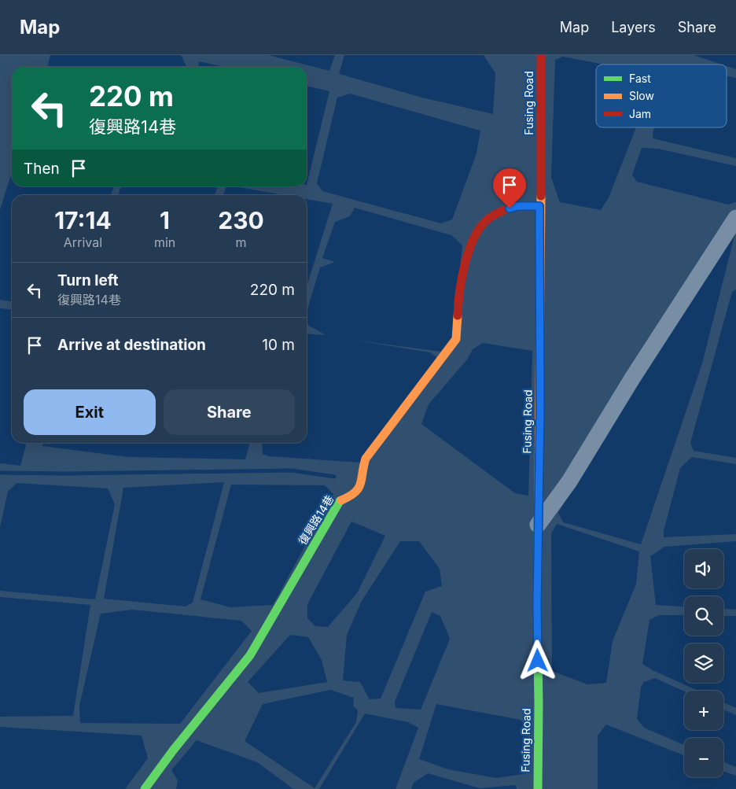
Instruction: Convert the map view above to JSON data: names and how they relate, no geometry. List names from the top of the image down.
{
  "streets": {
    "street": ["Fusing Road", "復興路14巷"]
  },
  "crossings": [
    ["Fusing Road", "復興路14巷"]
  ],
  "legend": ["Fast", "Slow", "Jam"],
  "page": {
    "header": "Map",
    "nav": ["Map", "Layers", "Share"],
    "turn": ["220 m", "復興路14巷"],
    "then": "Then",
    "eta": [
      "17:14",
      "Arrival",
      "1",
      "min",
      "230",
      "m"
    ],
    "list": [
      {
        "name": "Turn left",
        "note": "復興路14巷",
        "value": "220 m"
      },
      {
        "name": "Arrive at destination",
        "value": "10 m"
      }
    ],
    "buttons": ["Exit", "Share"],
    "map_buttons": ["+", "−"]
  }
}
